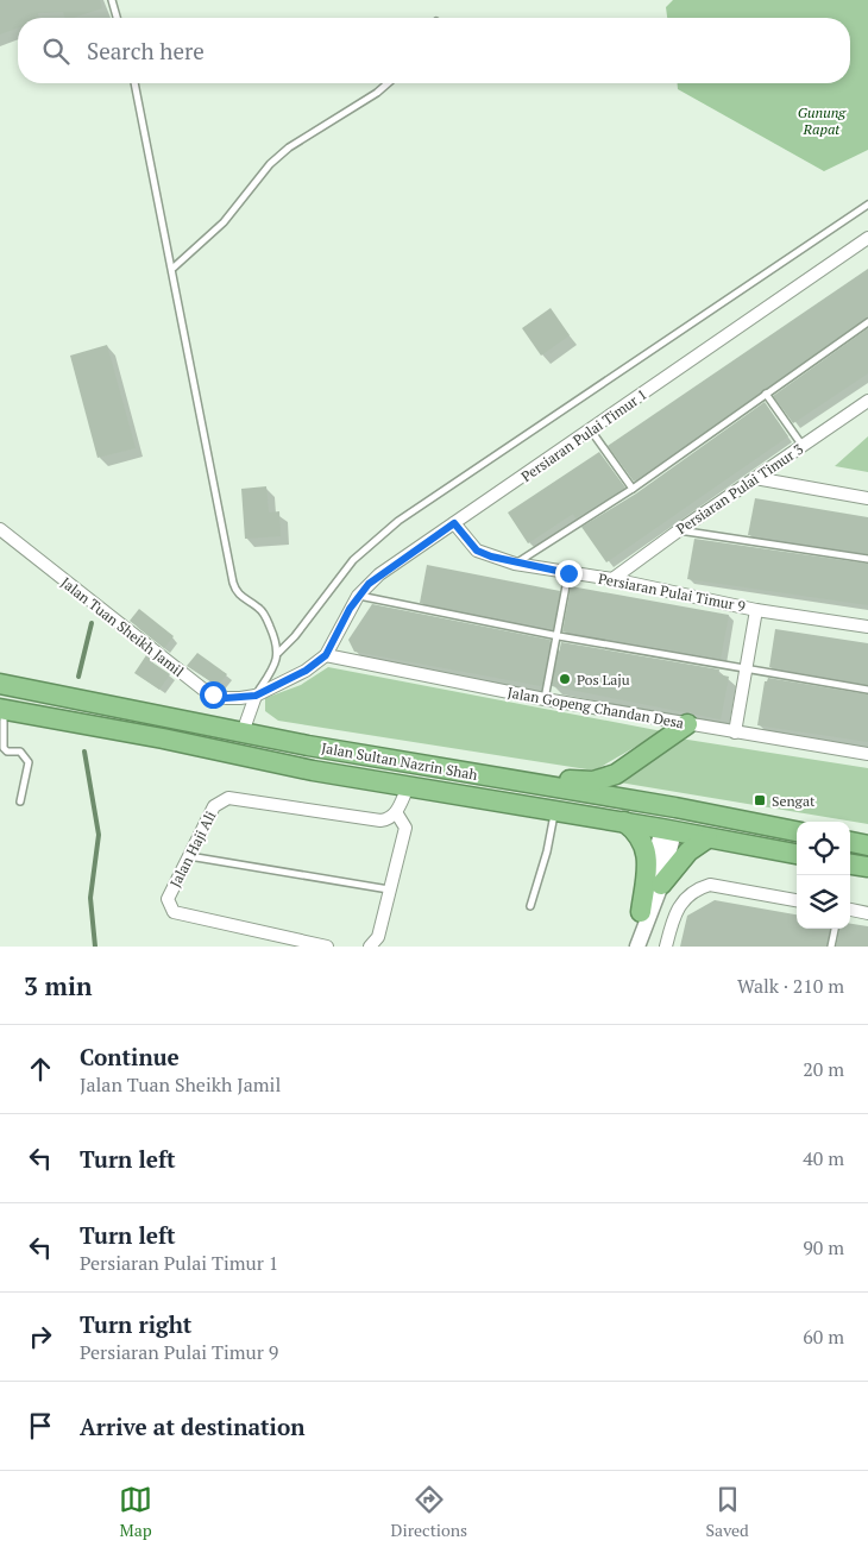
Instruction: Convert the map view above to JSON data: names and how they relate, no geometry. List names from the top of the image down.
{
  "streets": {
    "highway": ["Jalan Sultan Nazrin Shah"],
    "street": [
      "Persiaran Pulai Timur 1",
      "Persiaran Pulai Timur 3",
      "Persiaran Pulai Timur 9",
      "Jalan Tuan Sheikh Jamil",
      "Jalan Gopeng Chandan Desa",
      "Jalan Haji Ali"
    ]
  },
  "crossings": [
    ["Persiaran Pulai Timur 1", "Persiaran Pulai Timur 9"],
    ["Persiaran Pulai Timur 1", "Jalan Gopeng Chandan Desa"],
    ["Persiaran Pulai Timur 3", "Persiaran Pulai Timur 9"]
  ],
  "parks": ["Gunung Rapat"],
  "places": {
    "other": ["Pos Laju"],
    "transit": ["Sengat"]
  },
  "page": {
    "search": "Search here",
    "heading": ["3 min", "Walk · 210 m"],
    "list": [
      ["Continue", "Jalan Tuan Sheikh Jamil", "20 m"],
      ["Turn left", "40 m"],
      ["Turn left", "Persiaran Pulai Timur 1", "90 m"],
      ["Turn right", "Persiaran Pulai Timur 9", "60 m"],
      "Arrive at destination"
    ],
    "nav": ["Map", "Directions", "Saved"]
  }
}
